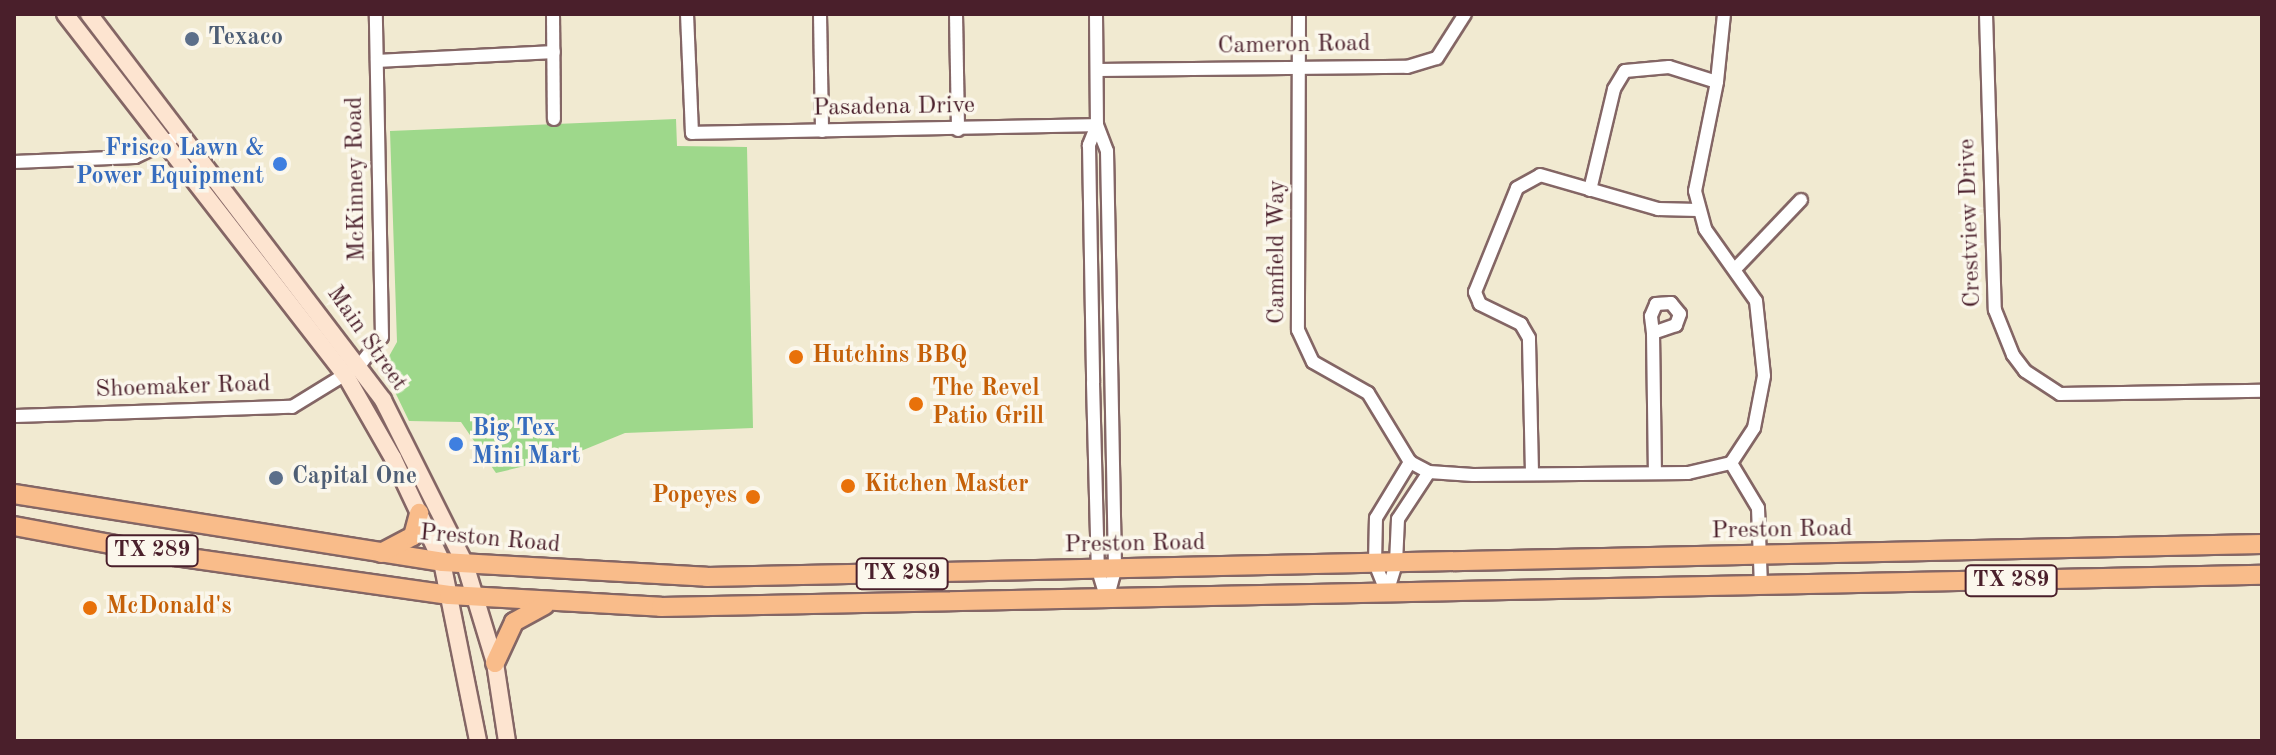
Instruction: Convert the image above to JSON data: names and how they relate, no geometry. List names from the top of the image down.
{
  "streets": {
    "main road": ["Main Street", "Preston Road", "TX 289"],
    "street": [
      "Cameron Road",
      "Pasadena Drive",
      "McKinney Road",
      "Crestview Drive",
      "Camfield Way",
      "Shoemaker Road"
    ]
  },
  "crossings": [
    ["Cameron Road", "Camfield Way"],
    ["McKinney Road", "Main Street"],
    ["McKinney Road", "Shoemaker Road"],
    ["Main Street", "Shoemaker Road"],
    ["Main Street", "Preston Road"],
    ["Main Street", "TX 289"]
  ],
  "places": [
    "Texaco",
    "Frisco Lawn & Power Equipment",
    "Hutchins BBQ",
    "The Revel Patio Grill",
    "Big Tex Mini Mart",
    "Capital One",
    "Kitchen Master",
    "Popeyes",
    "McDonald's"
  ]
}
